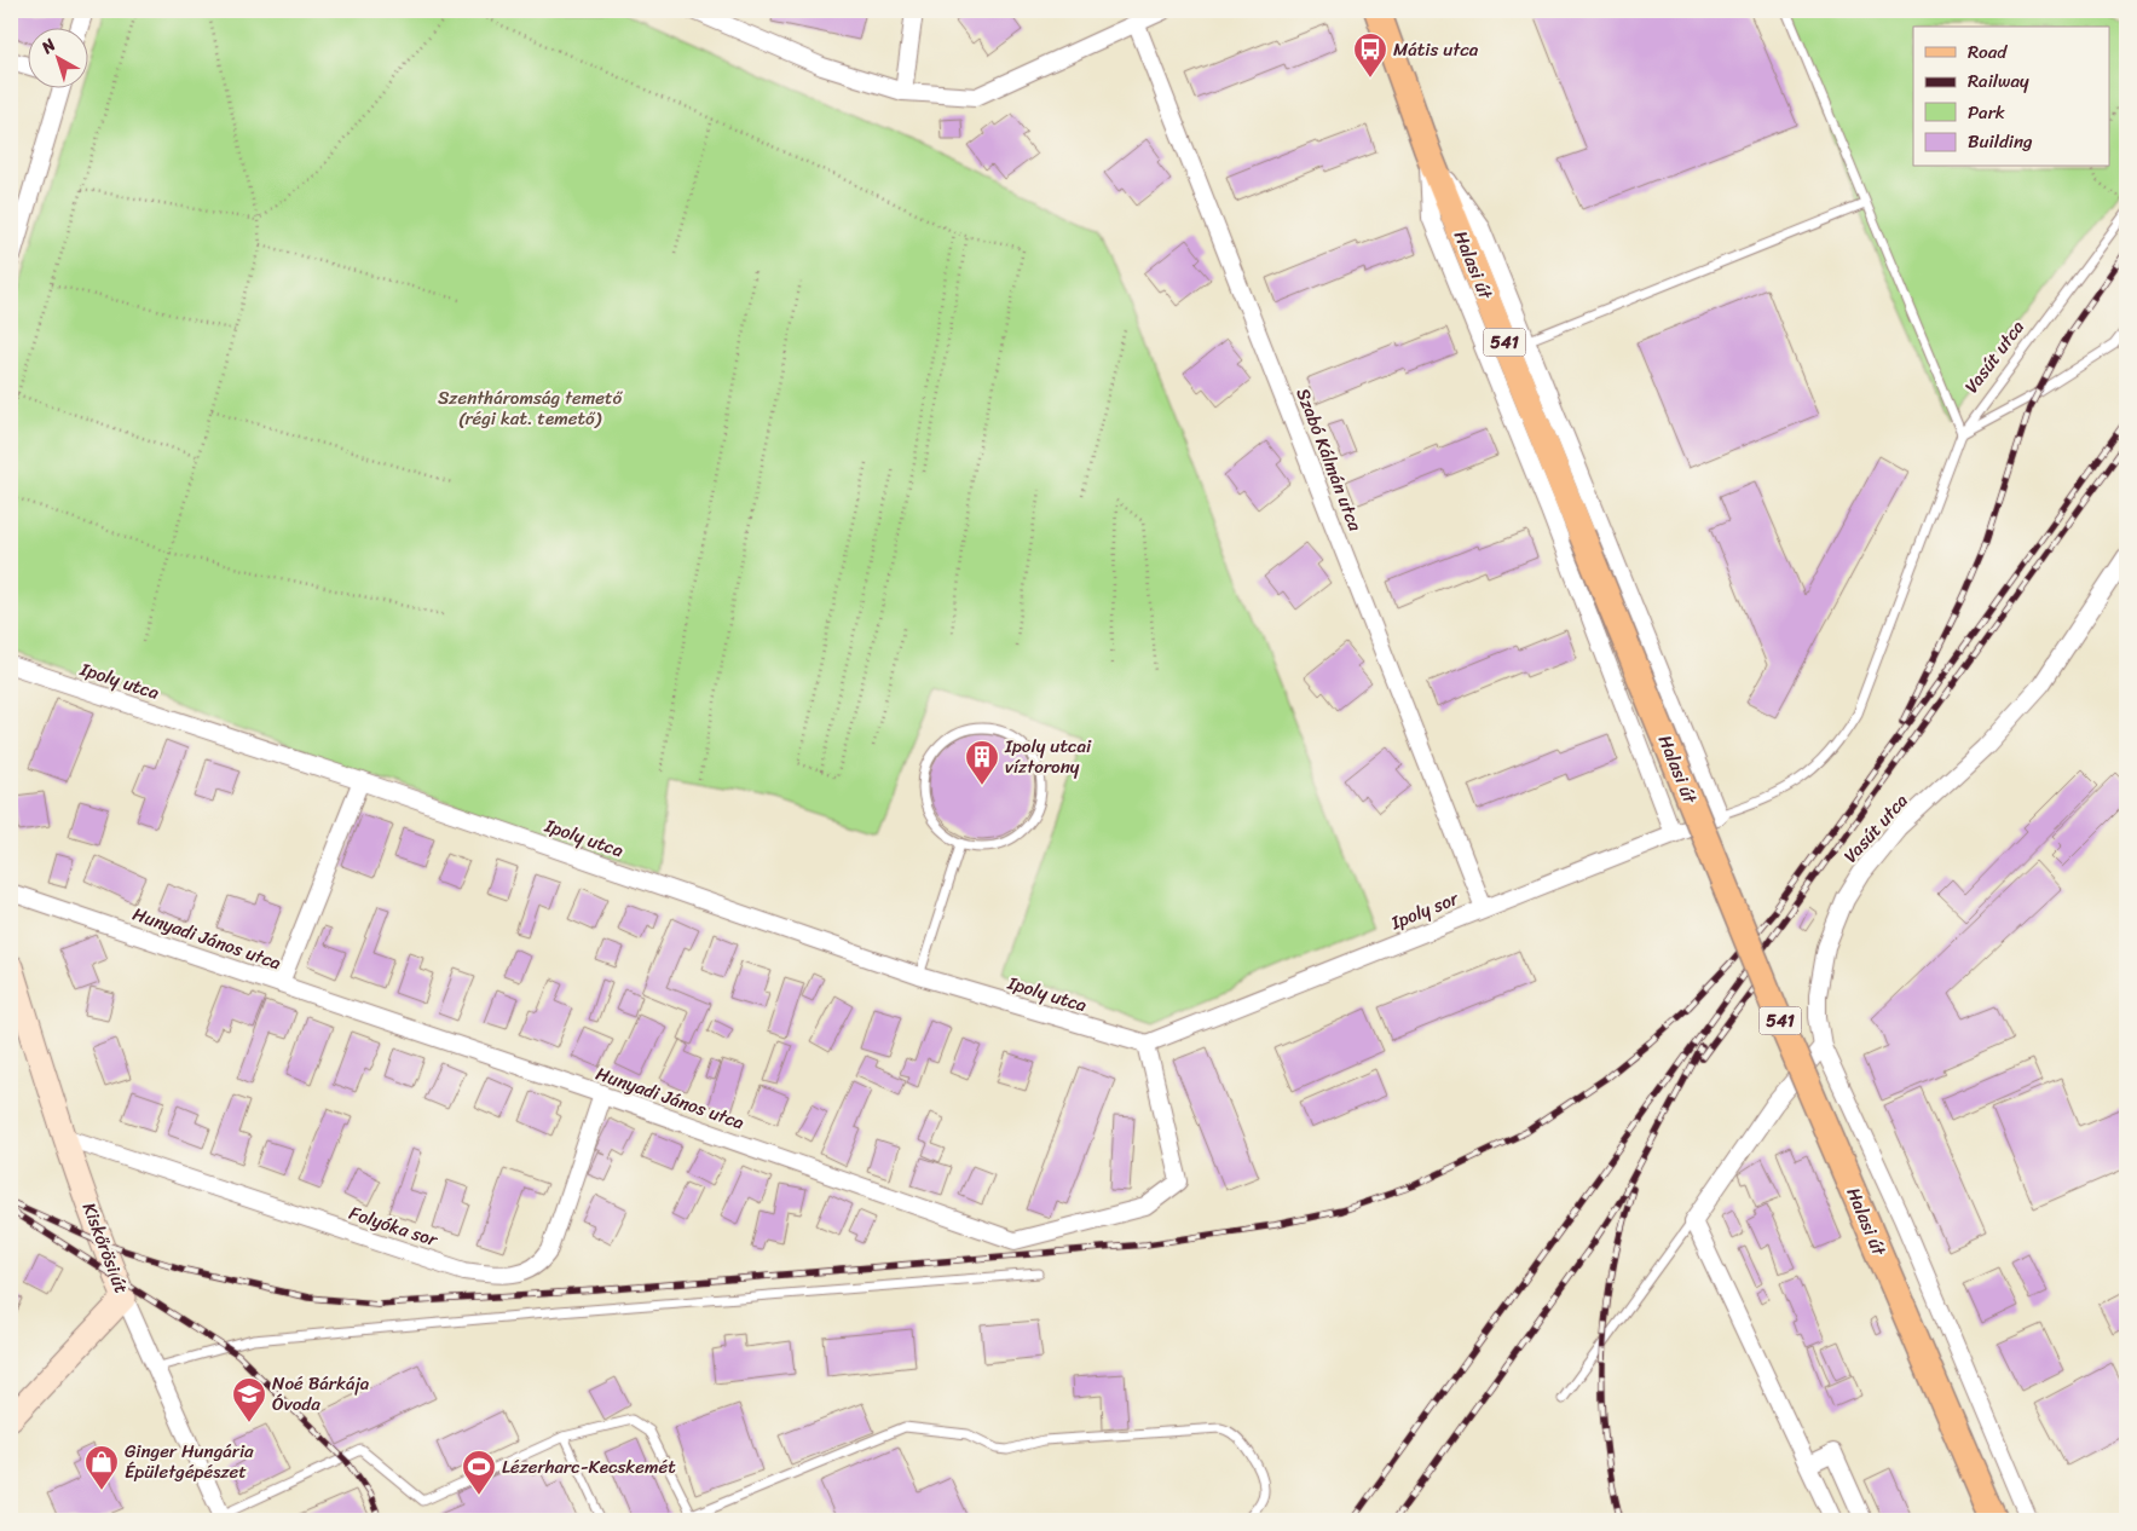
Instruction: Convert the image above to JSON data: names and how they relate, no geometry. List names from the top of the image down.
{
  "streets": {
    "main road": ["Halasi út", "541"],
    "street": [
      "Vasút utca",
      "Szabó Kálmán utca",
      "Ipoly utca",
      "Ipoly sor",
      "Hunyadi János utca",
      "Folyóka sor",
      "Kiskőrösi út"
    ]
  },
  "crossings": [
    ["Halasi út", "Vasút utca"],
    ["Vasút utca", "Ipoly sor"],
    ["Szabó Kálmán utca", "Ipoly sor"],
    ["Ipoly utca", "Ipoly sor"],
    ["Ipoly utca", "Hunyadi János utca"],
    ["Ipoly sor", "Hunyadi János utca"],
    ["Hunyadi János utca", "Folyóka sor"],
    ["Folyóka sor", "Kiskőrösi út"]
  ],
  "parks": ["Szentháromság temető (régi kat. temető)"],
  "places": {
    "bus stop": ["Mátis utca"],
    "building": ["Ipoly utcai víztorony"],
    "school or university": ["Noé Bárkája Óvoda"],
    "shop": ["Ginger Hungária Épületgépészet"],
    "sports": ["Lézerharc-Kecskemét"]
  },
  "legend": [
    "Road",
    "Railway",
    "Park",
    "Building"
  ],
  "north": "top left"
}
